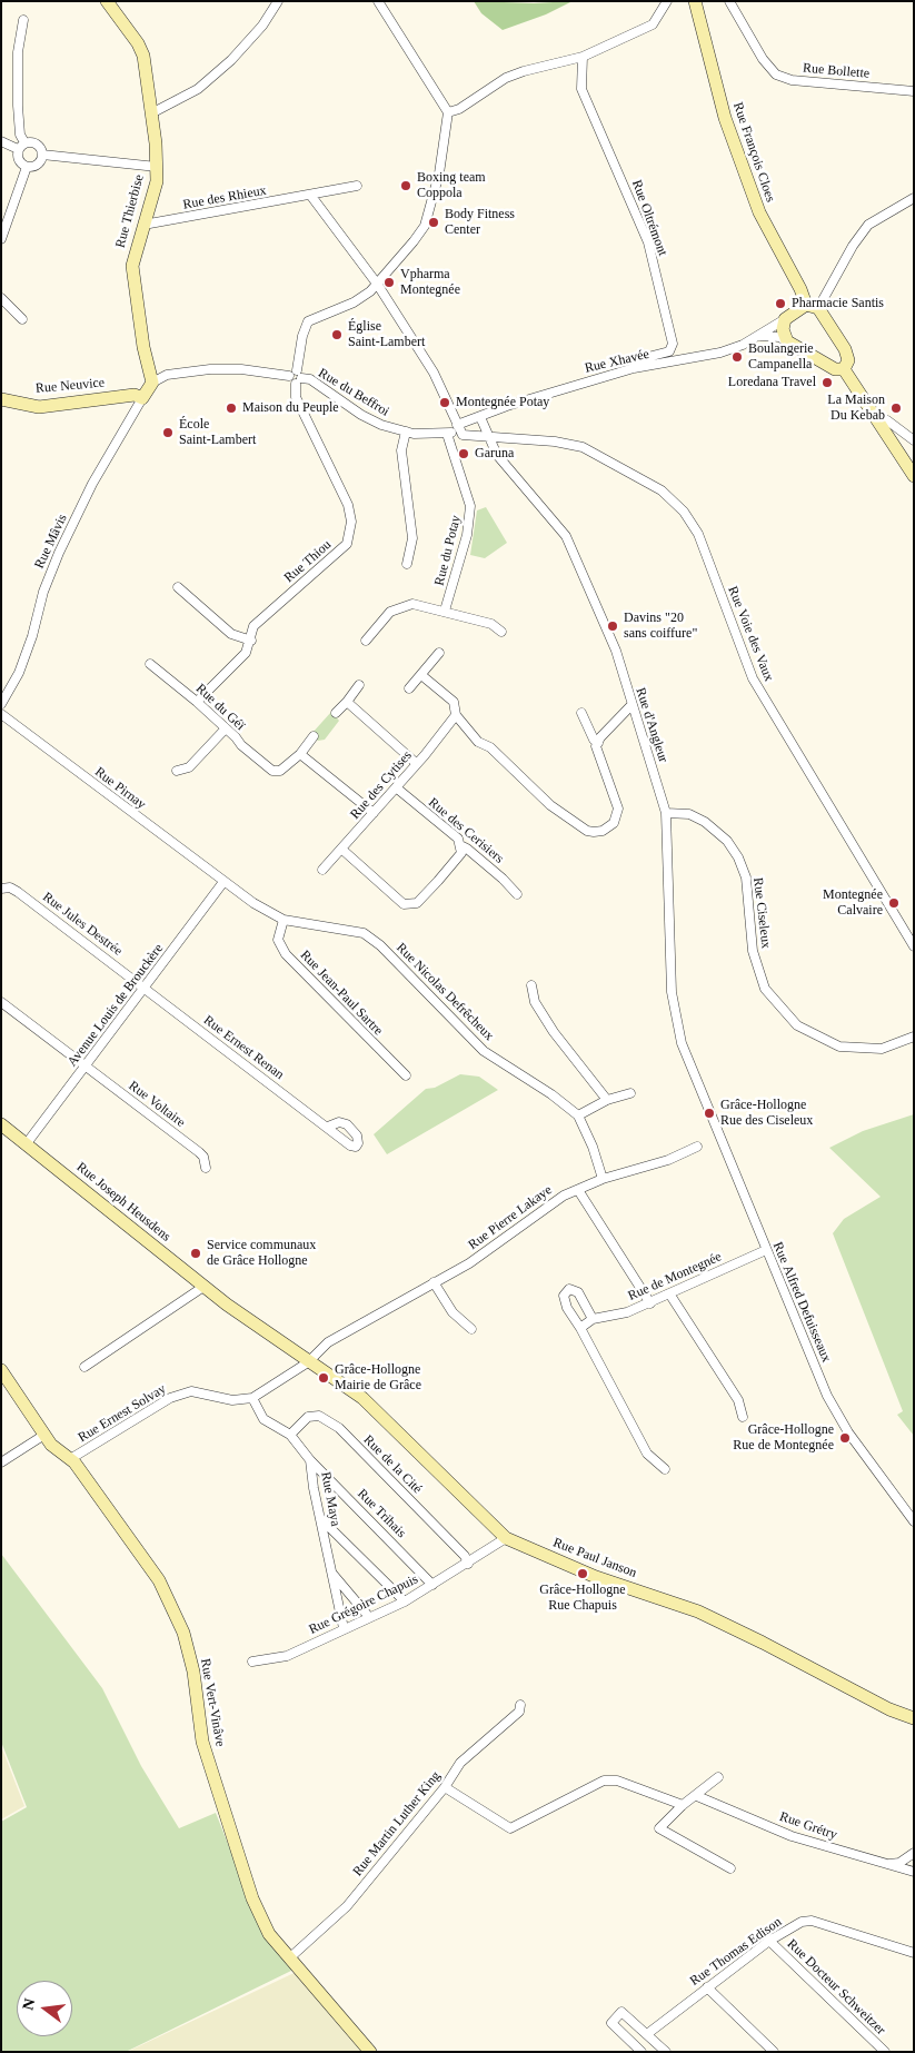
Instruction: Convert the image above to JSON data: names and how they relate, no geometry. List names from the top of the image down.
{
  "streets": {
    "street": [
      "Rue Bollette",
      "Rue François Cloes",
      "Rue des Rhieux",
      "Rue Thierbise",
      "Rue Oltrémont",
      "Rue Xhavée",
      "Rue Neuvice",
      "Rue du Beffroi",
      "Rue Mâvis",
      "Rue du Potay",
      "Rue Thiou",
      "Rue Voie des Vaux",
      "Rue du Géï",
      "Rue d'Angleur",
      "Rue des Cytises",
      "Rue Pirnay",
      "Rue des Cerisiers",
      "Rue Ciseleux",
      "Rue Jules Destrée",
      "Rue Nicolas Defrêcheux",
      "Rue Jean-Paul Sartre",
      "Avenue Louis de Brouckère",
      "Rue Ernest Renan",
      "Rue Voltaire",
      "Rue Joseph Heusdens",
      "Rue Pierre Lakaye",
      "Rue de Montegnée",
      "Rue Alfred Defuisseaux",
      "Rue Ernest Solvay",
      "Rue de la Cité",
      "Rue Maya",
      "Rue Trihais",
      "Rue Paul Janson",
      "Rue Grégoire Chapuis",
      "Rue Vert-Vinâve",
      "Rue Martin Luther King",
      "Rue Grétry",
      "Rue Thomas Edison",
      "Rue Docteur Schweitzer"
    ]
  },
  "crossings": [
    ["Rue des Rhieux", "Rue Thierbise"],
    ["Rue Oltrémont", "Rue Xhavée"],
    ["Rue Xhavée", "Rue du Beffroi"],
    ["Rue Xhavée", "Rue d'Angleur"],
    ["Rue Neuvice", "Rue Mâvis"],
    ["Rue du Beffroi", "Rue du Potay"],
    ["Rue du Beffroi", "Rue Thiou"],
    ["Rue du Beffroi", "Rue Voie des Vaux"],
    ["Rue du Beffroi", "Rue d'Angleur"],
    ["Rue Thiou", "Rue du Géï"],
    ["Rue Voie des Vaux", "Rue d'Angleur"],
    ["Rue d'Angleur", "Rue Ciseleux"],
    ["Rue d'Angleur", "Rue Alfred Defuisseaux"],
    ["Rue des Cytises", "Rue des Cerisiers"],
    ["Rue Pirnay", "Rue Nicolas Defrêcheux"],
    ["Rue Pirnay", "Avenue Louis de Brouckère"],
    ["Rue Jules Destrée", "Avenue Louis de Brouckère"],
    ["Rue Jules Destrée", "Rue Ernest Renan"],
    ["Rue Nicolas Defrêcheux", "Rue Jean-Paul Sartre"],
    ["Rue Nicolas Defrêcheux", "Avenue Louis de Brouckère"],
    ["Avenue Louis de Brouckère", "Rue Ernest Renan"],
    ["Avenue Louis de Brouckère", "Rue Voltaire"],
    ["Avenue Louis de Brouckère", "Rue Joseph Heusdens"],
    ["Rue Joseph Heusdens", "Rue Pierre Lakaye"],
    ["Rue Joseph Heusdens", "Rue Paul Janson"],
    ["Rue Pierre Lakaye", "Rue Ernest Solvay"],
    ["Rue Pierre Lakaye", "Rue Maya"],
    ["Rue Pierre Lakaye", "Rue Paul Janson"],
    ["Rue de Montegnée", "Rue Alfred Defuisseaux"],
    ["Rue Ernest Solvay", "Rue Maya"],
    ["Rue Ernest Solvay", "Rue Vert-Vinâve"],
    ["Rue de la Cité", "Rue Maya"],
    ["Rue de la Cité", "Rue Grégoire Chapuis"],
    ["Rue Maya", "Rue Trihais"],
    ["Rue Maya", "Rue Grégoire Chapuis"],
    ["Rue Trihais", "Rue Grégoire Chapuis"],
    ["Rue Paul Janson", "Rue Grégoire Chapuis"],
    ["Rue Vert-Vinâve", "Rue Martin Luther King"],
    ["Rue Thomas Edison", "Rue Docteur Schweitzer"]
  ],
  "places": [
    "Boxing team Coppola",
    "Body Fitness Center",
    "Vpharma Montegnée",
    "Pharmacie Santis",
    "Église Saint-Lambert",
    "Boulangerie Campanella",
    "Loredana Travel",
    "Montegnée Potay",
    "Maison du Peuple",
    "La Maison Du Kebab",
    "École Saint-Lambert",
    "Garuna",
    "Davins \"20 sans coiffure\"",
    "Montegnée Calvaire",
    "Grâce-Hollogne Rue des Ciseleux",
    "Service communaux de Grâce Hollogne",
    "Grâce-Hollogne Mairie de Grâce",
    "Grâce-Hollogne Rue de Montegnée",
    "Grâce-Hollogne Rue Chapuis"
  ],
  "north": "left"
}
